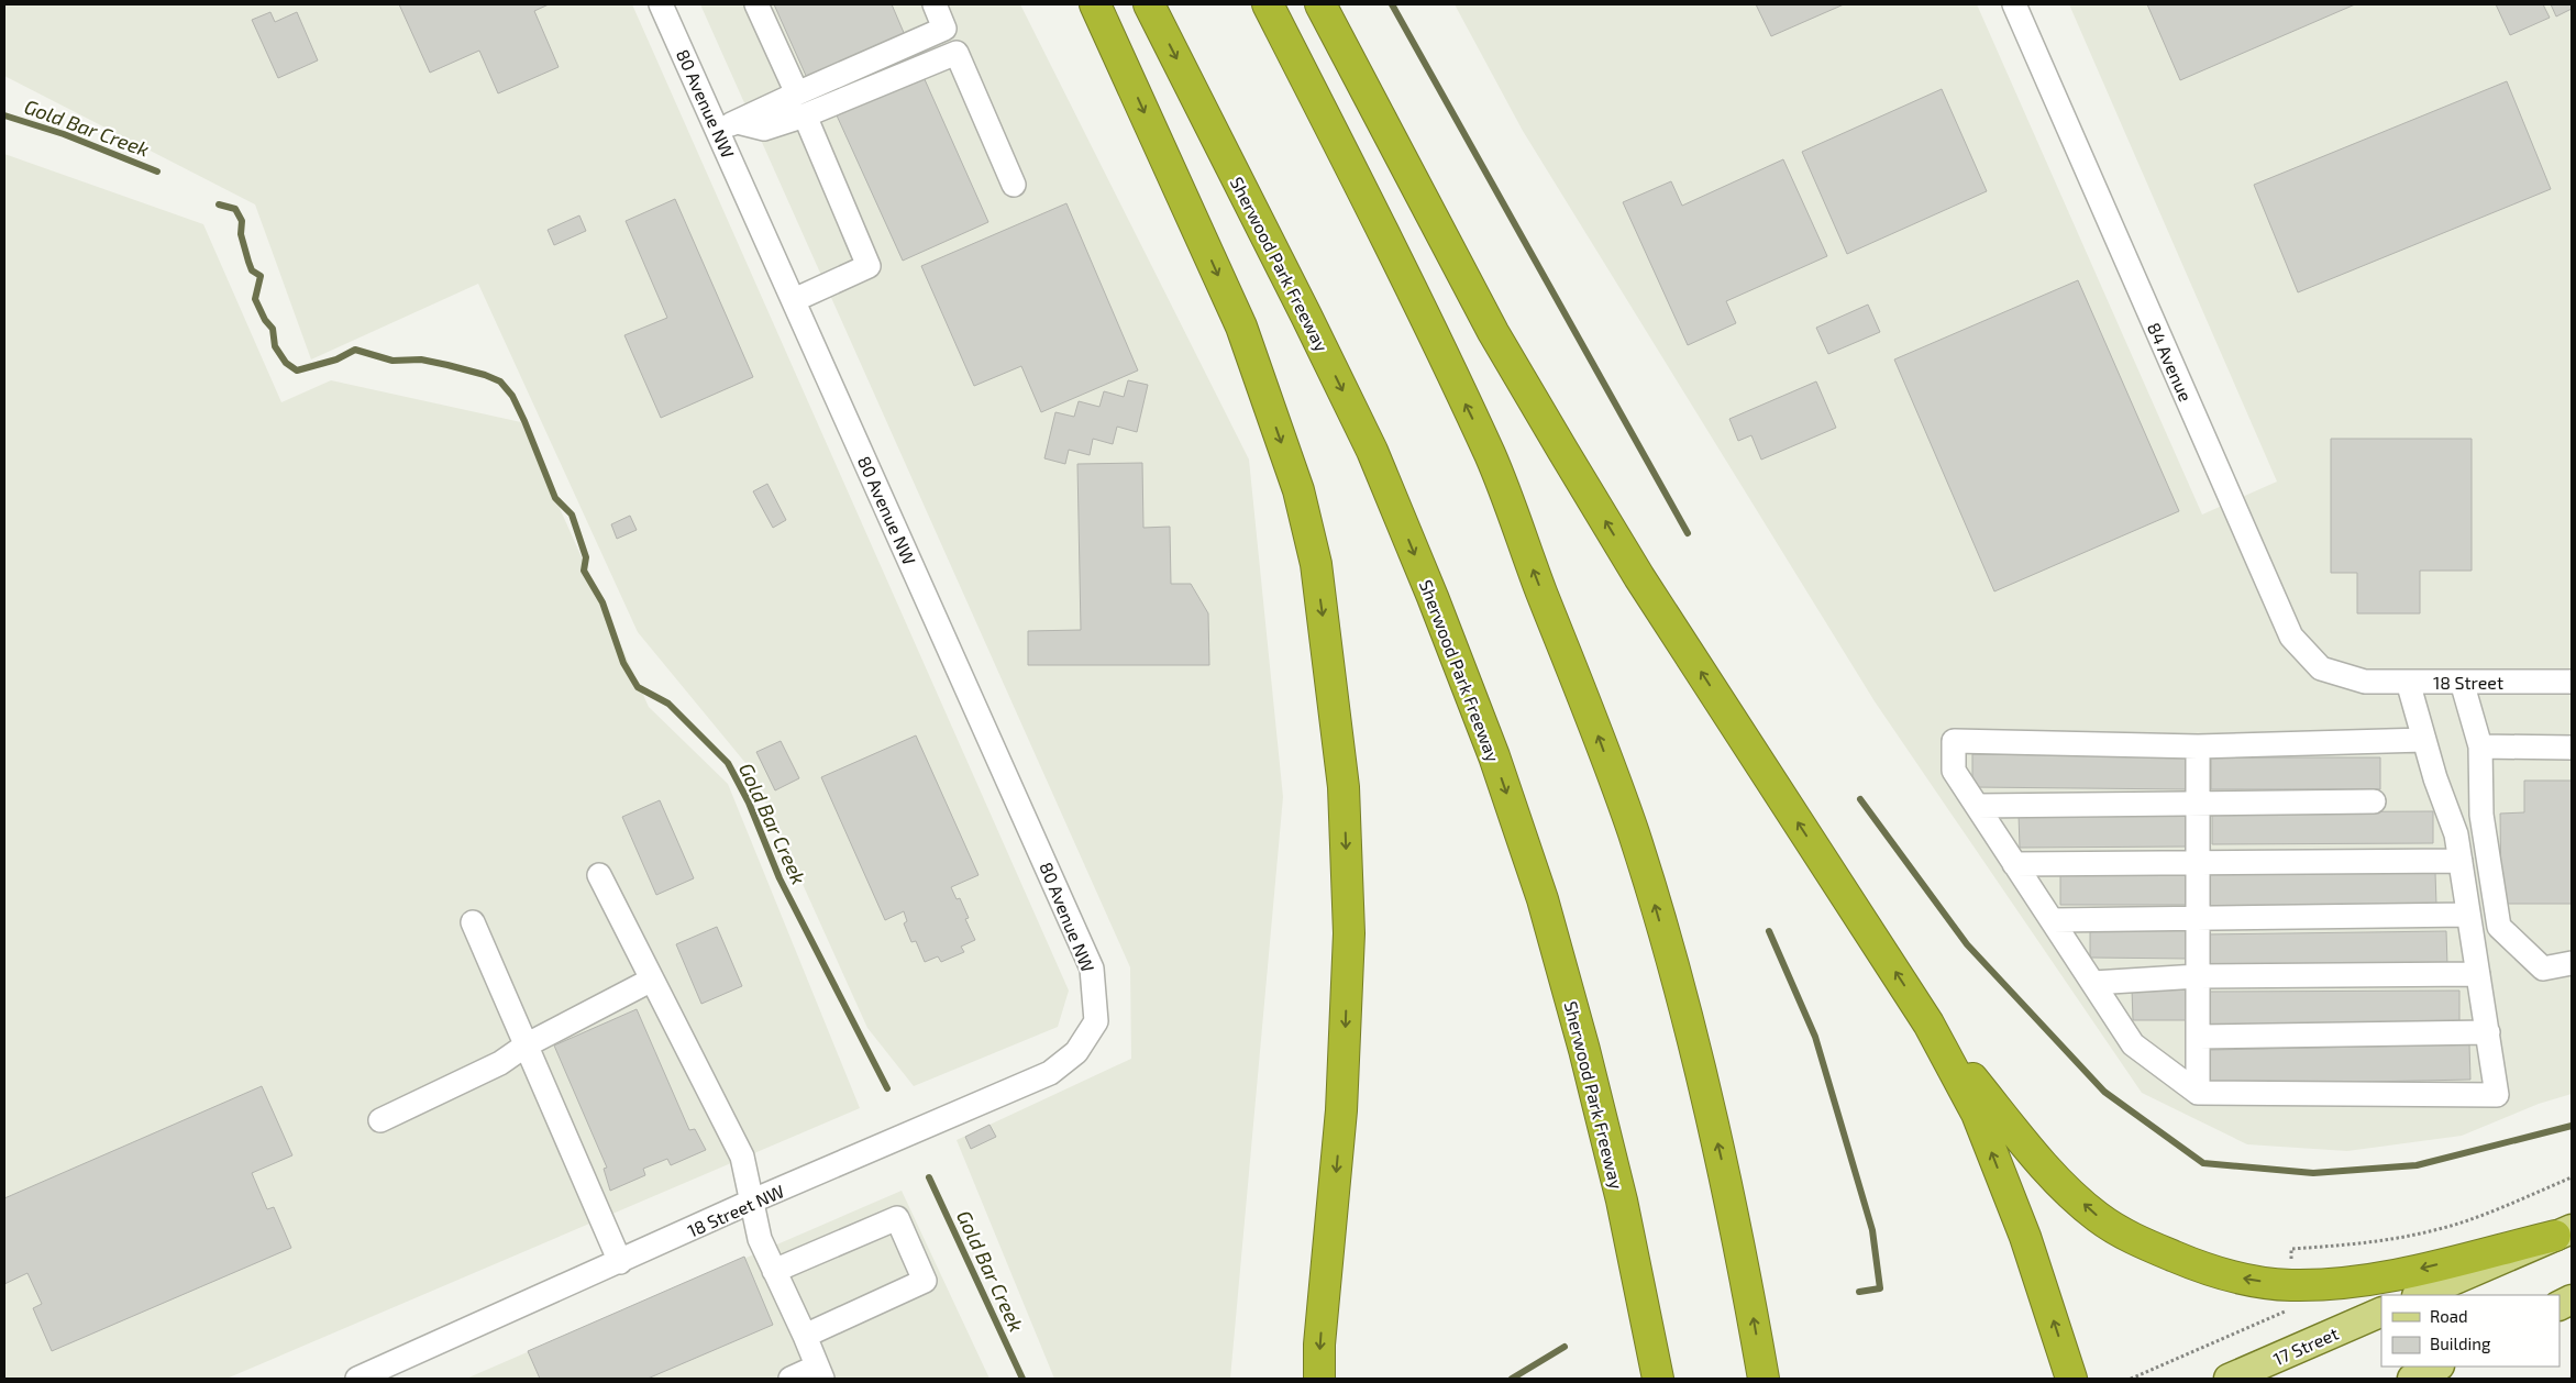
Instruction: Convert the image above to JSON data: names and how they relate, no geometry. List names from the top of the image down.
{
  "streets": {
    "highway": ["Sherwood Park Freeway"],
    "main road": ["17 Street"],
    "street": [
      "80 Avenue NW",
      "84 Avenue",
      "18 Street",
      "18 Street NW"
    ]
  },
  "crossings": [
    ["80 Avenue NW", "18 Street NW"],
    ["84 Avenue", "18 Street"]
  ],
  "water": ["Gold Bar Creek"],
  "legend": ["Road", "Building"]
}
